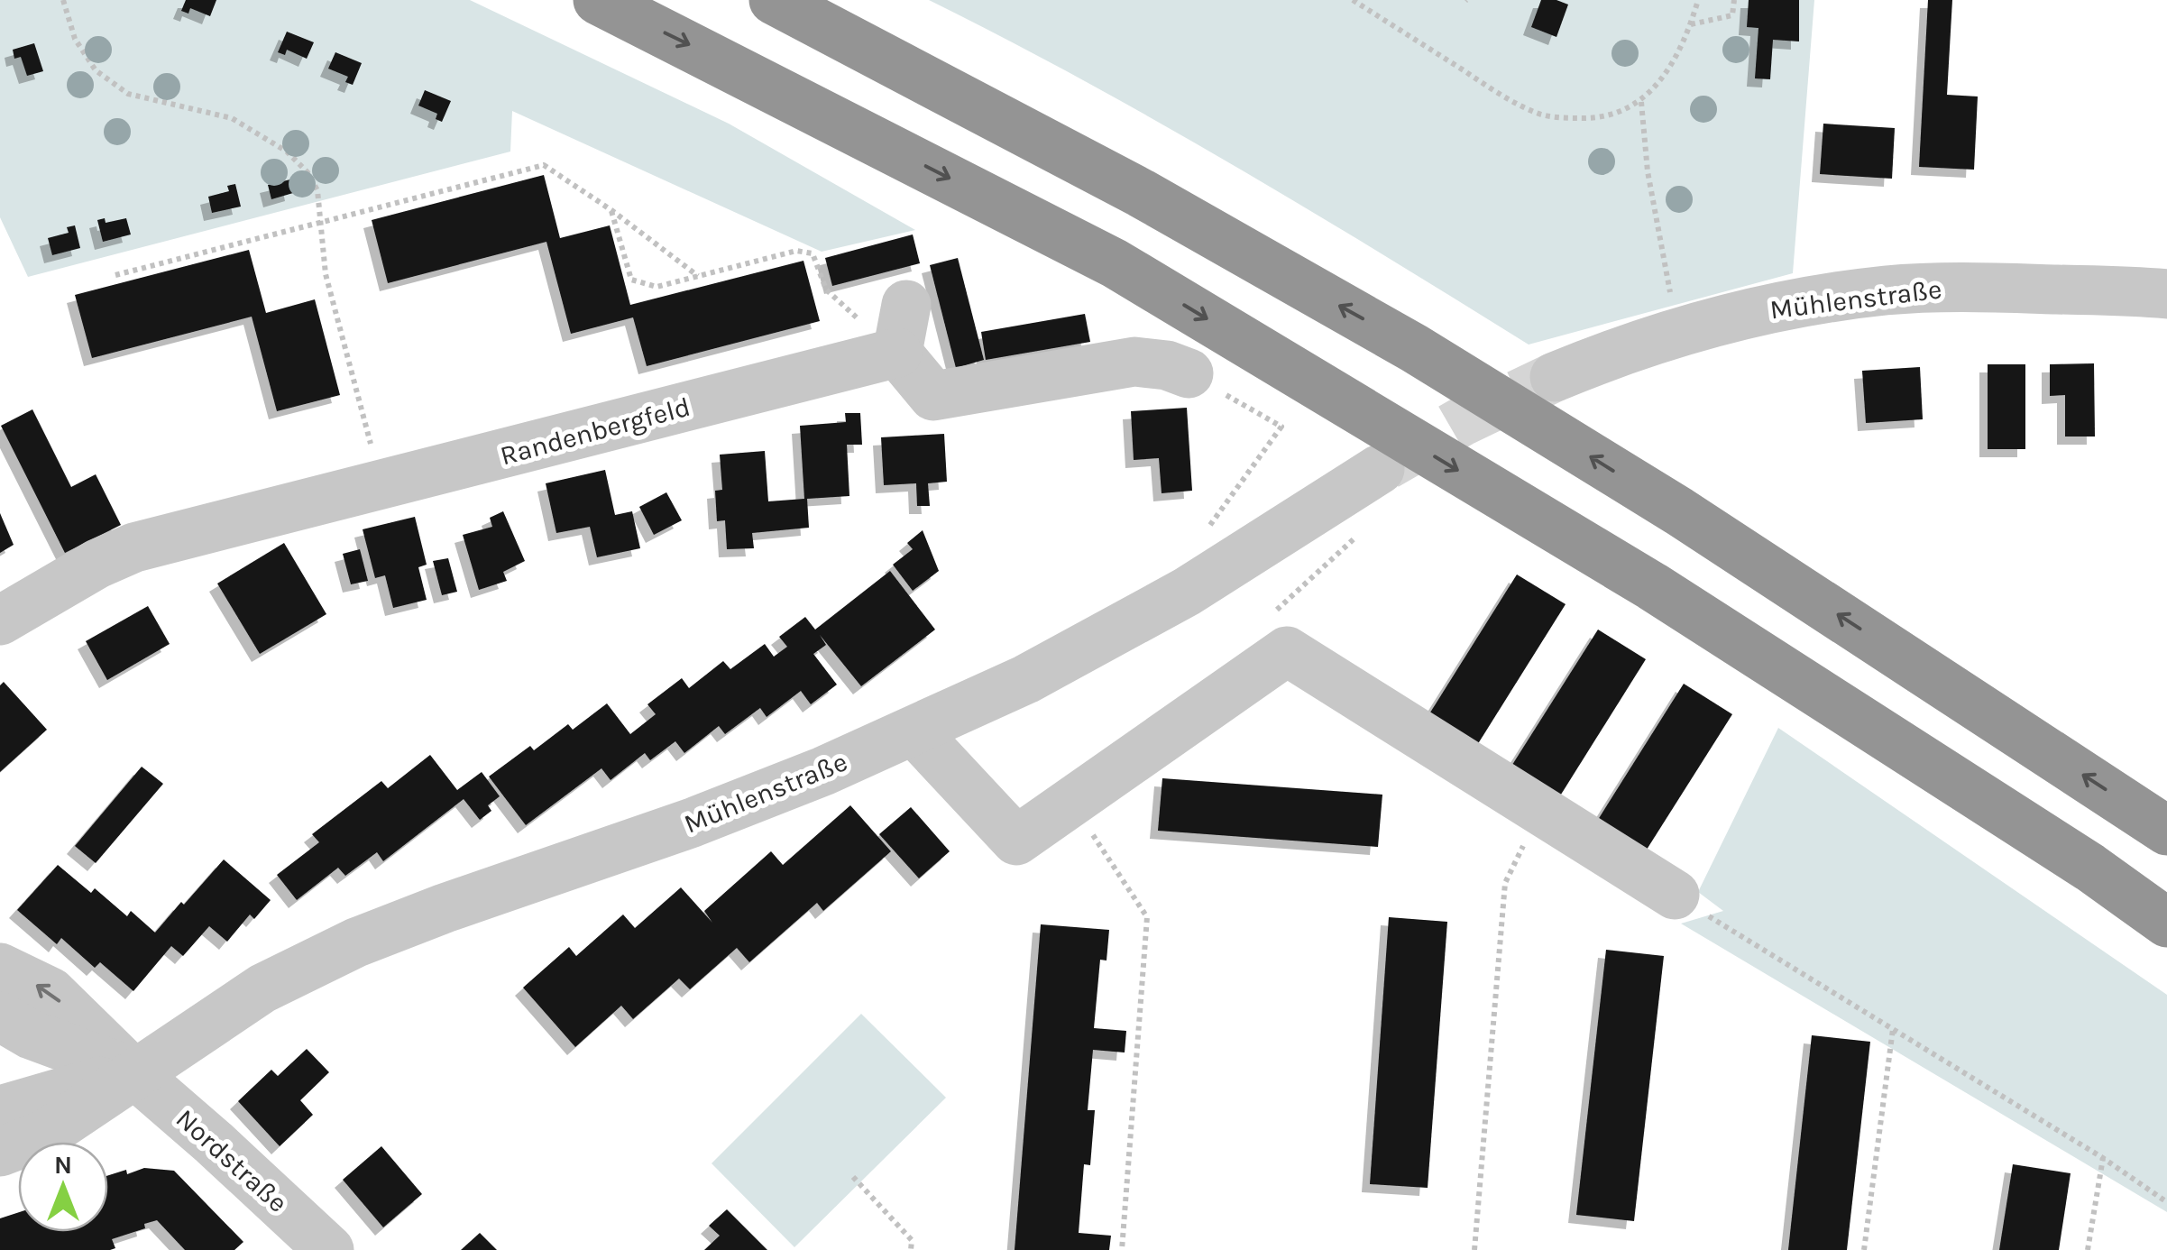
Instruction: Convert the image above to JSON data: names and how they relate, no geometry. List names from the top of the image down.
{
  "streets": {
    "street": ["Mühlenstraße", "Randenbergfeld", "Nordstraße"]
  },
  "crossings": [
    ["Mühlenstraße", "Nordstraße"]
  ],
  "north": "top"
}
